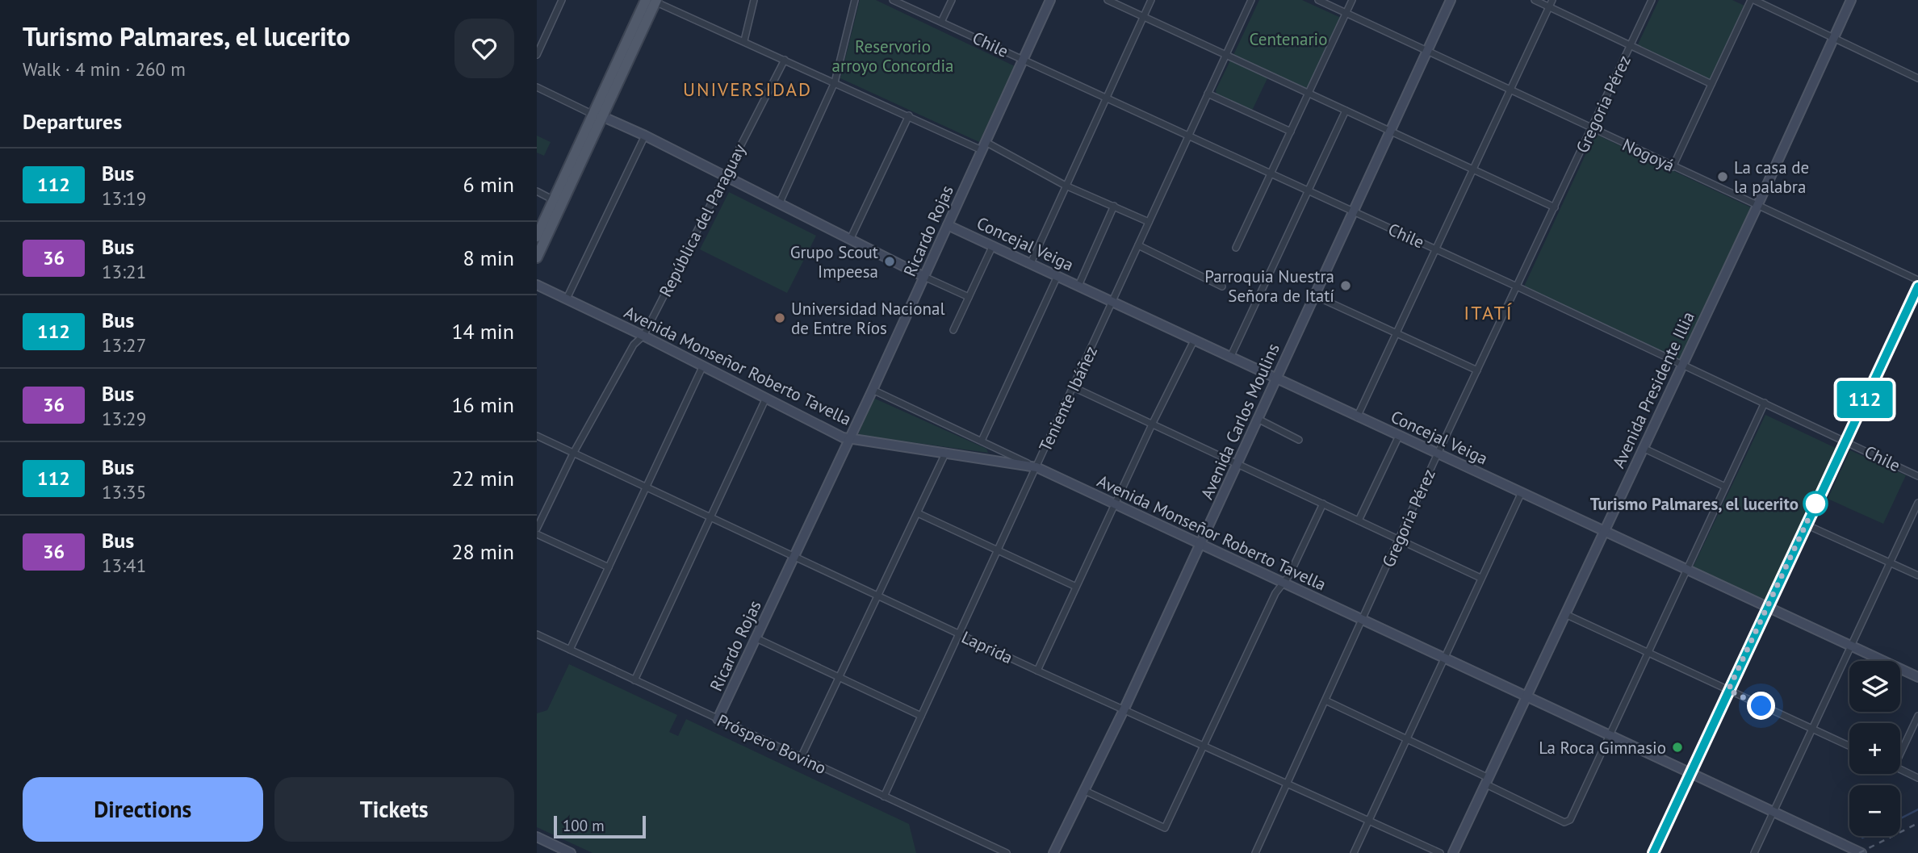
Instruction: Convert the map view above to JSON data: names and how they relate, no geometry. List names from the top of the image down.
{
  "streets": {
    "street": [
      "Chile",
      "Gregoria Pérez",
      "Nogoyá",
      "República del Paraguay",
      "Ricardo Rojas",
      "Concejal Veiga",
      "Avenida Monseñor Roberto Tavella",
      "Avenida Presidente Illia",
      "Teniente Ibáñez",
      "Avenida Carlos Moulins",
      "Laprida",
      "Próspero Bovino"
    ]
  },
  "crossings": [
    ["Chile", "Gregoria Pérez"],
    ["Chile", "Ricardo Rojas"],
    ["Chile", "Avenida Presidente Illia"],
    ["Chile", "Teniente Ibáñez"],
    ["Chile", "Avenida Carlos Moulins"],
    ["Gregoria Pérez", "Nogoyá"],
    ["Gregoria Pérez", "Concejal Veiga"],
    ["Gregoria Pérez", "Avenida Monseñor Roberto Tavella"],
    ["Gregoria Pérez", "Laprida"],
    ["Nogoyá", "Avenida Presidente Illia"],
    ["Nogoyá", "Avenida Carlos Moulins"],
    ["República del Paraguay", "Avenida Monseñor Roberto Tavella"],
    ["República del Paraguay", "Laprida"],
    ["Ricardo Rojas", "Concejal Veiga"],
    ["Ricardo Rojas", "Avenida Monseñor Roberto Tavella"],
    ["Ricardo Rojas", "Laprida"],
    ["Ricardo Rojas", "Próspero Bovino"],
    ["Concejal Veiga", "Avenida Presidente Illia"],
    ["Concejal Veiga", "Teniente Ibáñez"],
    ["Concejal Veiga", "Avenida Carlos Moulins"],
    ["Avenida Monseñor Roberto Tavella", "Avenida Presidente Illia"],
    ["Avenida Monseñor Roberto Tavella", "Teniente Ibáñez"],
    ["Avenida Monseñor Roberto Tavella", "Avenida Carlos Moulins"],
    ["Teniente Ibáñez", "Laprida"],
    ["Teniente Ibáñez", "Próspero Bovino"],
    ["Avenida Carlos Moulins", "Laprida"]
  ],
  "districts": ["UNIVERSIDAD", "ITATÍ"],
  "parks": ["Centenario", "Reservorio arroyo Concordia"],
  "places": [
    "La casa de la palabra",
    "Grupo Scout Impeesa",
    "Parroquia Nuestra Señora de Itatí",
    "Universidad Nacional de Entre Ríos",
    "Turismo Palmares, el lucerito",
    "La Roca Gimnasio"
  ],
  "lines": ["bus line 112"],
  "scale_bar": "100 m",
  "page": {
    "heading": [
      ["Turismo Palmares, el lucerito", "Walk · 4 min · 260 m"],
      "Departures"
    ],
    "on_map": "112",
    "list": [
      {
        "mark": "112",
        "name": "Bus",
        "note": "13:19",
        "value": "6 min"
      },
      {
        "mark": "36",
        "name": "Bus",
        "note": "13:21",
        "value": "8 min"
      },
      {
        "mark": "112",
        "name": "Bus",
        "note": "13:27",
        "value": "14 min"
      },
      {
        "mark": "36",
        "name": "Bus",
        "note": "13:29",
        "value": "16 min"
      },
      {
        "mark": "112",
        "name": "Bus",
        "note": "13:35",
        "value": "22 min"
      },
      {
        "mark": "36",
        "name": "Bus",
        "note": "13:41",
        "value": "28 min"
      }
    ],
    "map_buttons": ["+", "−"],
    "buttons": ["Directions", "Tickets"],
    "scale": "100 m"
  }
}
